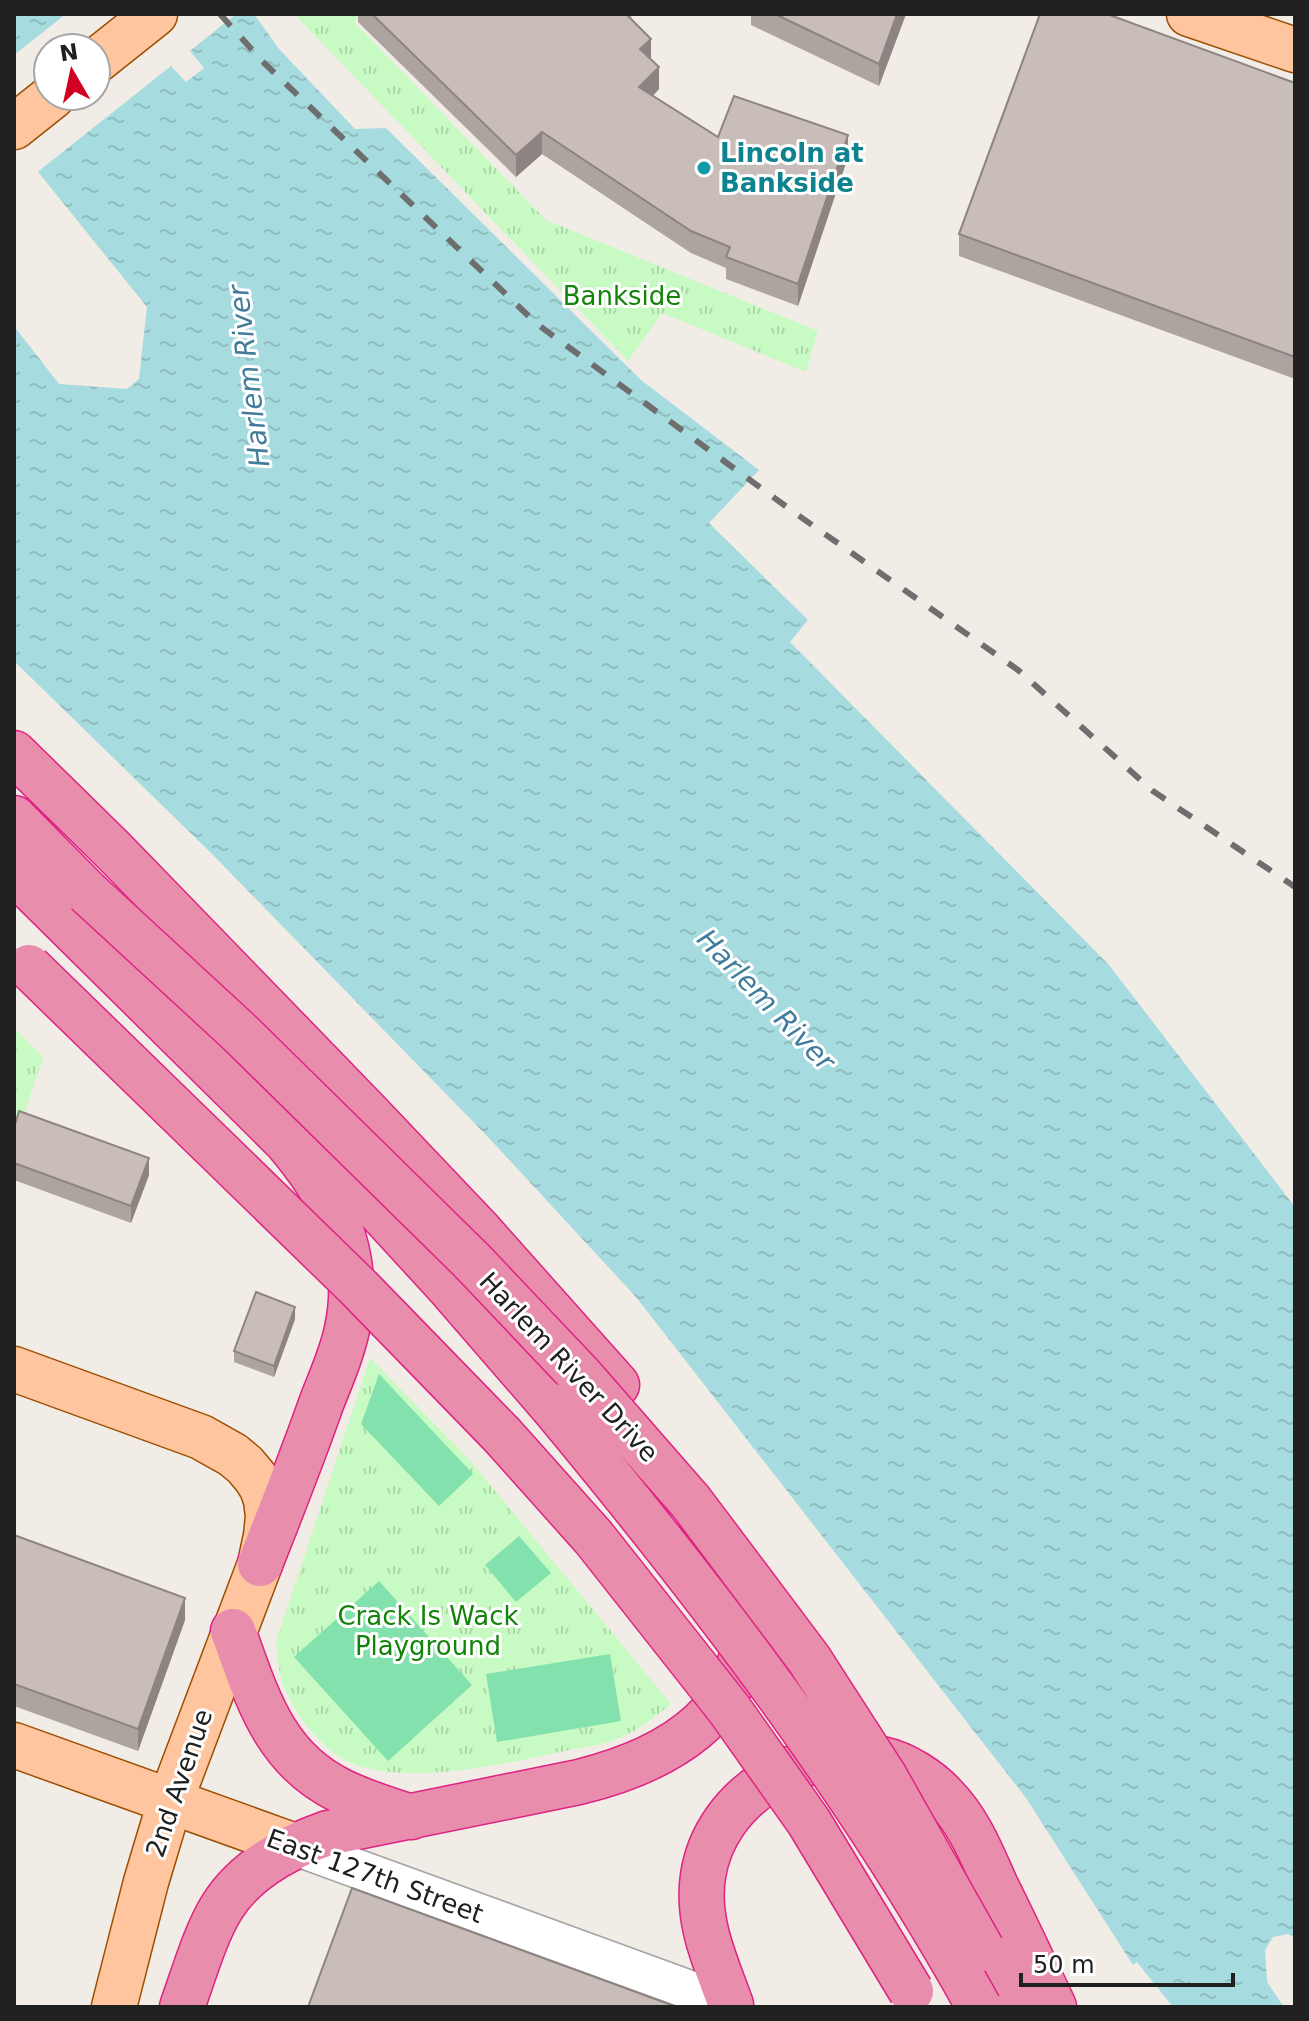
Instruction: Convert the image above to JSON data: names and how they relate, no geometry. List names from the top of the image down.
{
  "streets": {
    "highway": ["Harlem River Drive"],
    "main road": ["2nd Avenue", "East 127th Street"]
  },
  "crossings": [
    ["2nd Avenue", "East 127th Street"]
  ],
  "water": ["Harlem River"],
  "parks": ["Bankside", "Crack Is Wack Playground"],
  "places": ["Lincoln at Bankside"],
  "scale_bar": "50 m",
  "north": "top"
}
